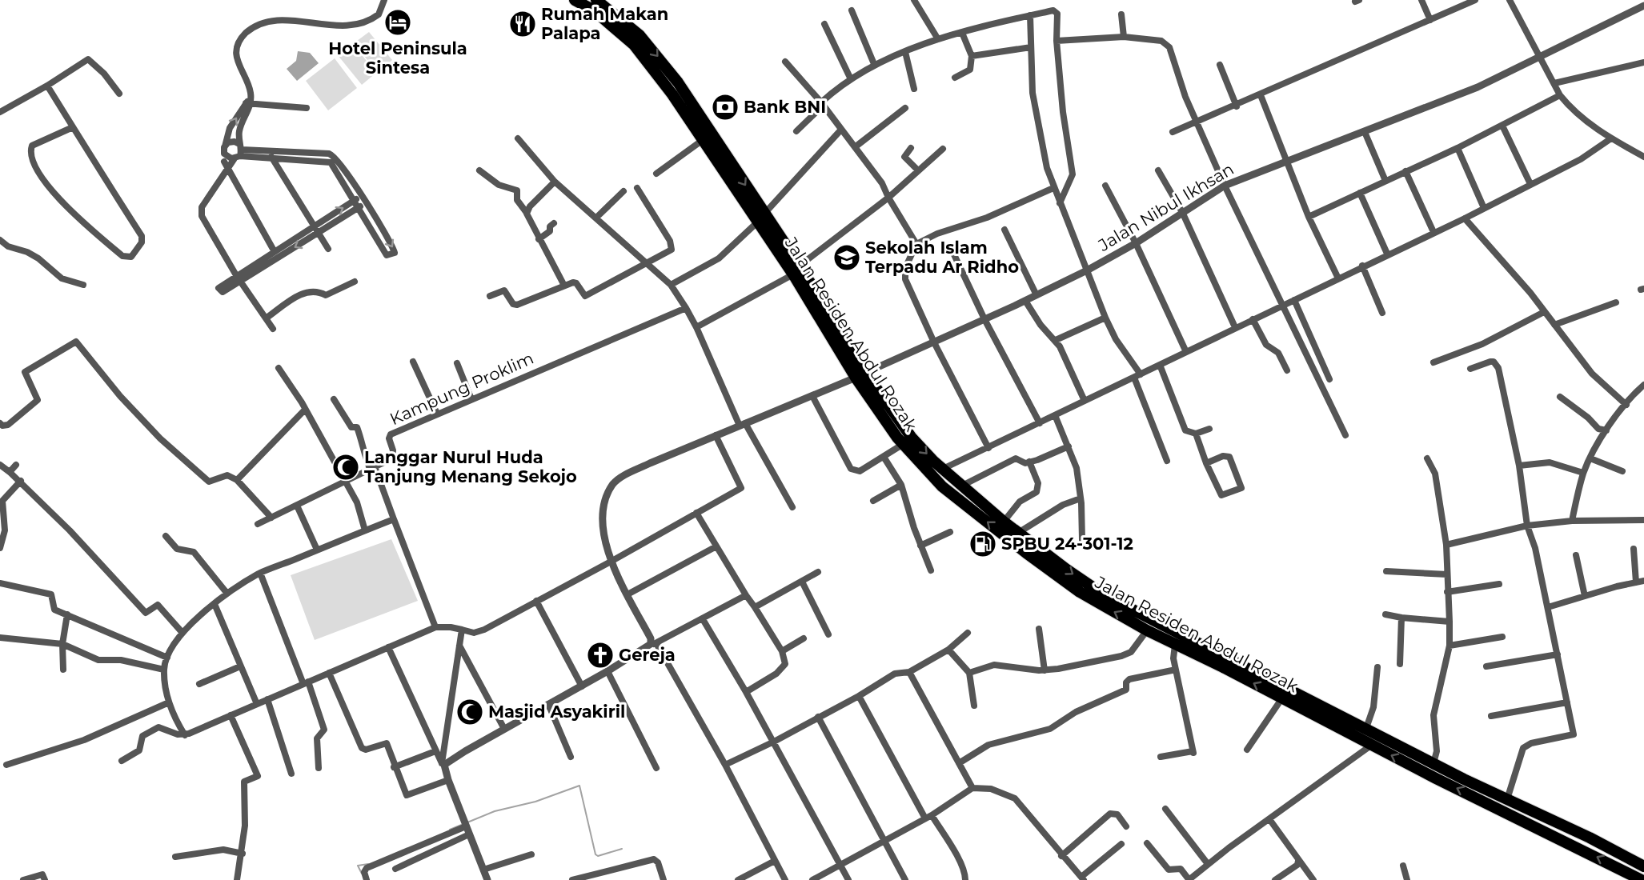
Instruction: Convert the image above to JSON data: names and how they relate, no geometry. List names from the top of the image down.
{
  "streets": {
    "highway": ["Jalan Residen Abdul Rozak"],
    "street": ["Jalan Nibul Ikhsan", "Kampung Proklim"]
  },
  "crossings": [
    ["Jalan Nibul Ikhsan", "Jalan Residen Abdul Rozak"]
  ],
  "places": {
    "hotel": ["Hotel Peninsula Sintesa"],
    "restaurant": ["Rumah Makan Palapa"],
    "bank": ["Bank BNI"],
    "school or university": ["Sekolah Islam Terpadu Ar Ridho"],
    "mosque": ["Langgar Nurul Huda Tanjung Menang Sekojo", "Masjid Asyakiril"],
    "fuel station": ["SPBU 24-301-12"],
    "church": ["Gereja"]
  }
}
